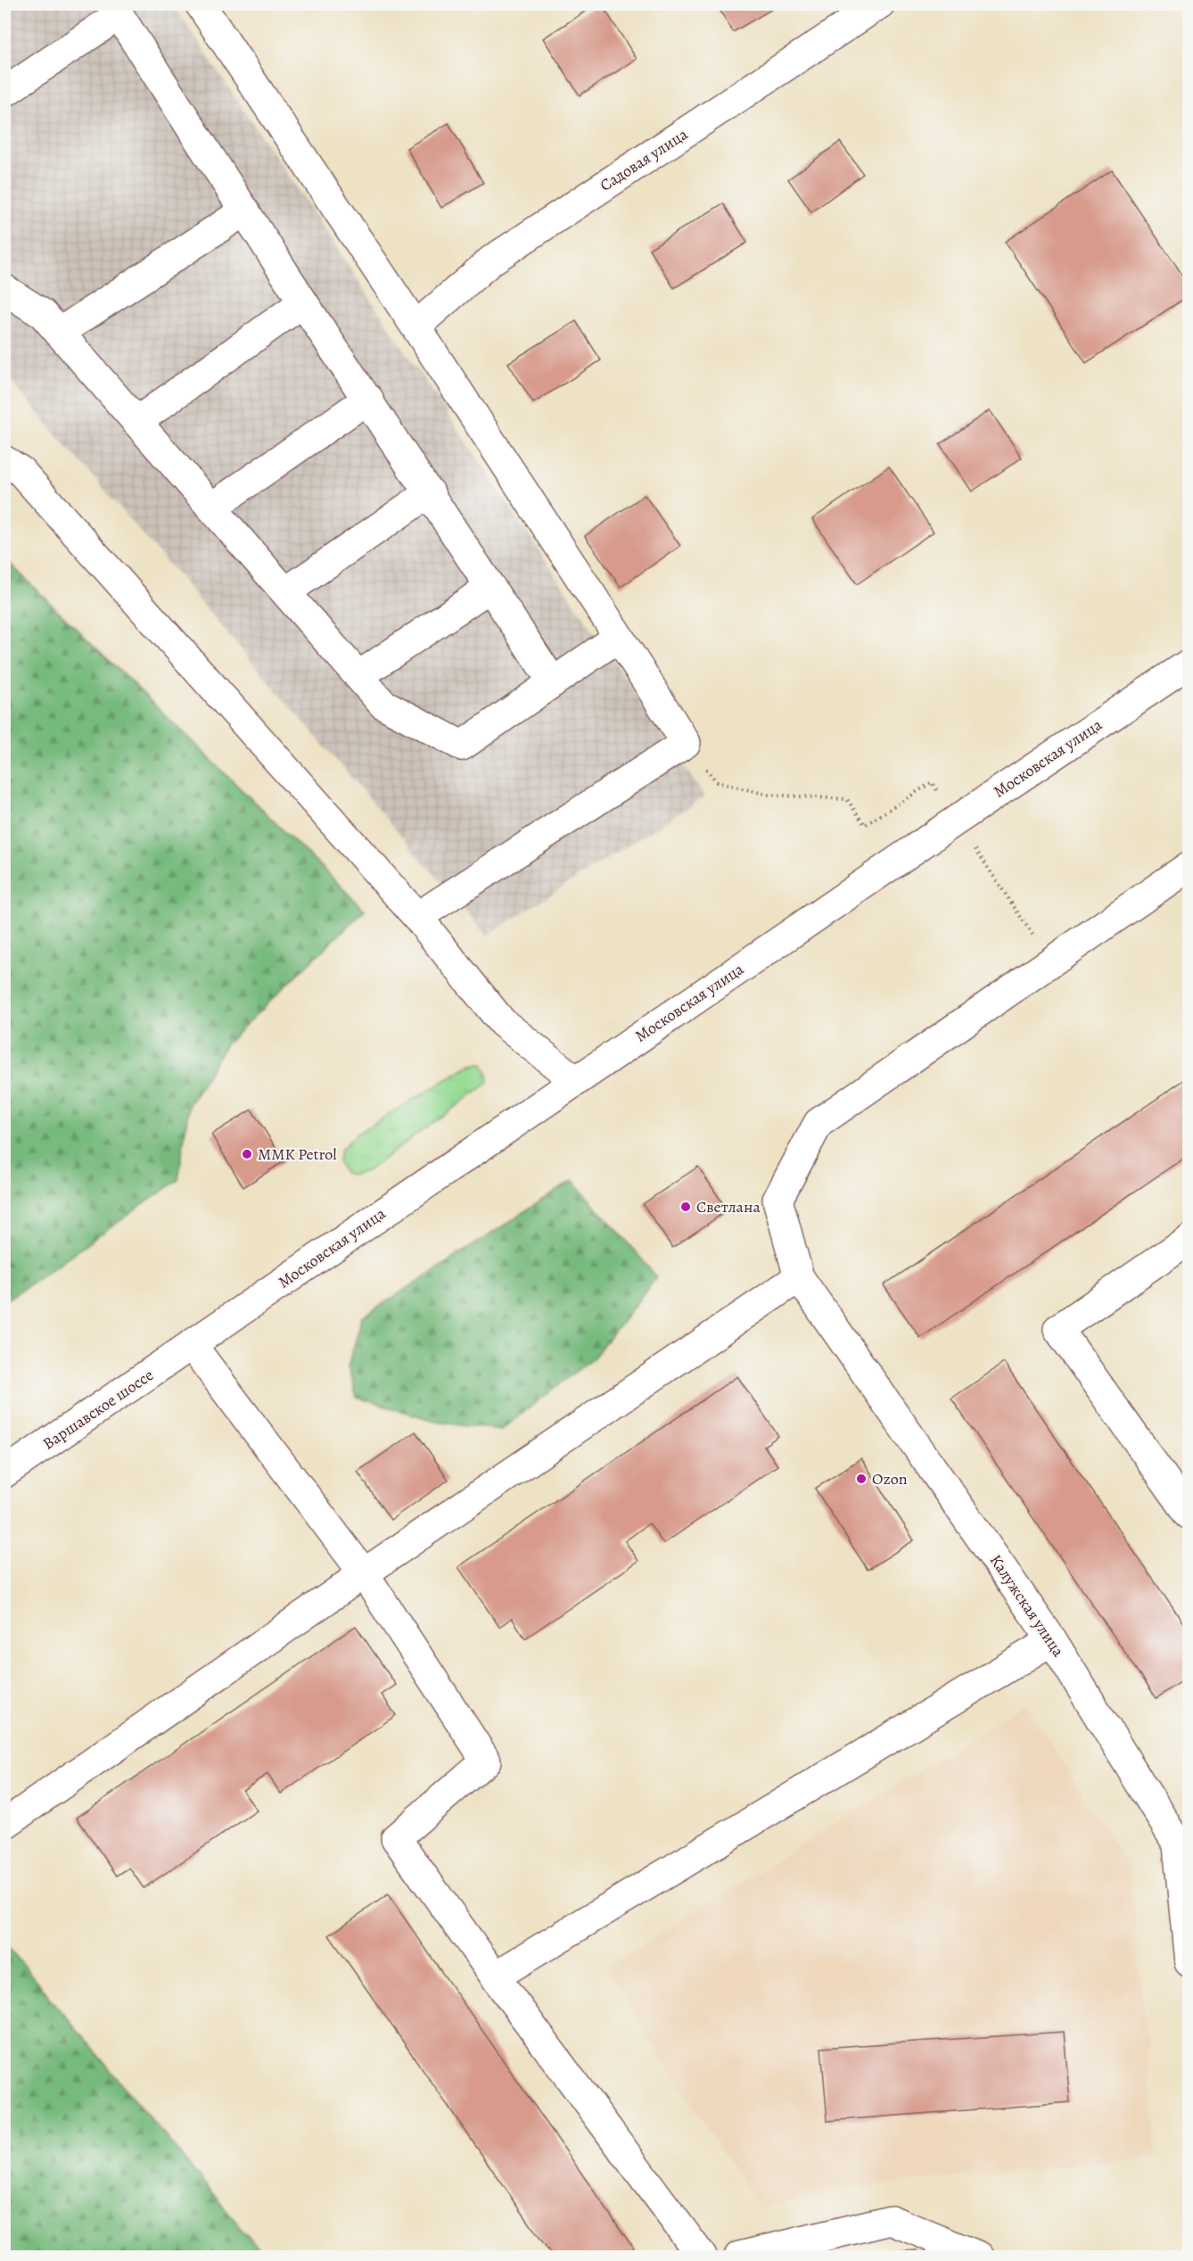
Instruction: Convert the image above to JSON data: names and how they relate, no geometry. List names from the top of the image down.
{
  "streets": {
    "main road": [
      "Садовая улица",
      "Московская улица",
      "Варшавское шоссе",
      "Калужская улица"
    ]
  },
  "crossings": [
    ["Московская улица", "Варшавское шоссе"]
  ],
  "places": ["MMK Petrol", "Светлана", "Ozon"]
}
